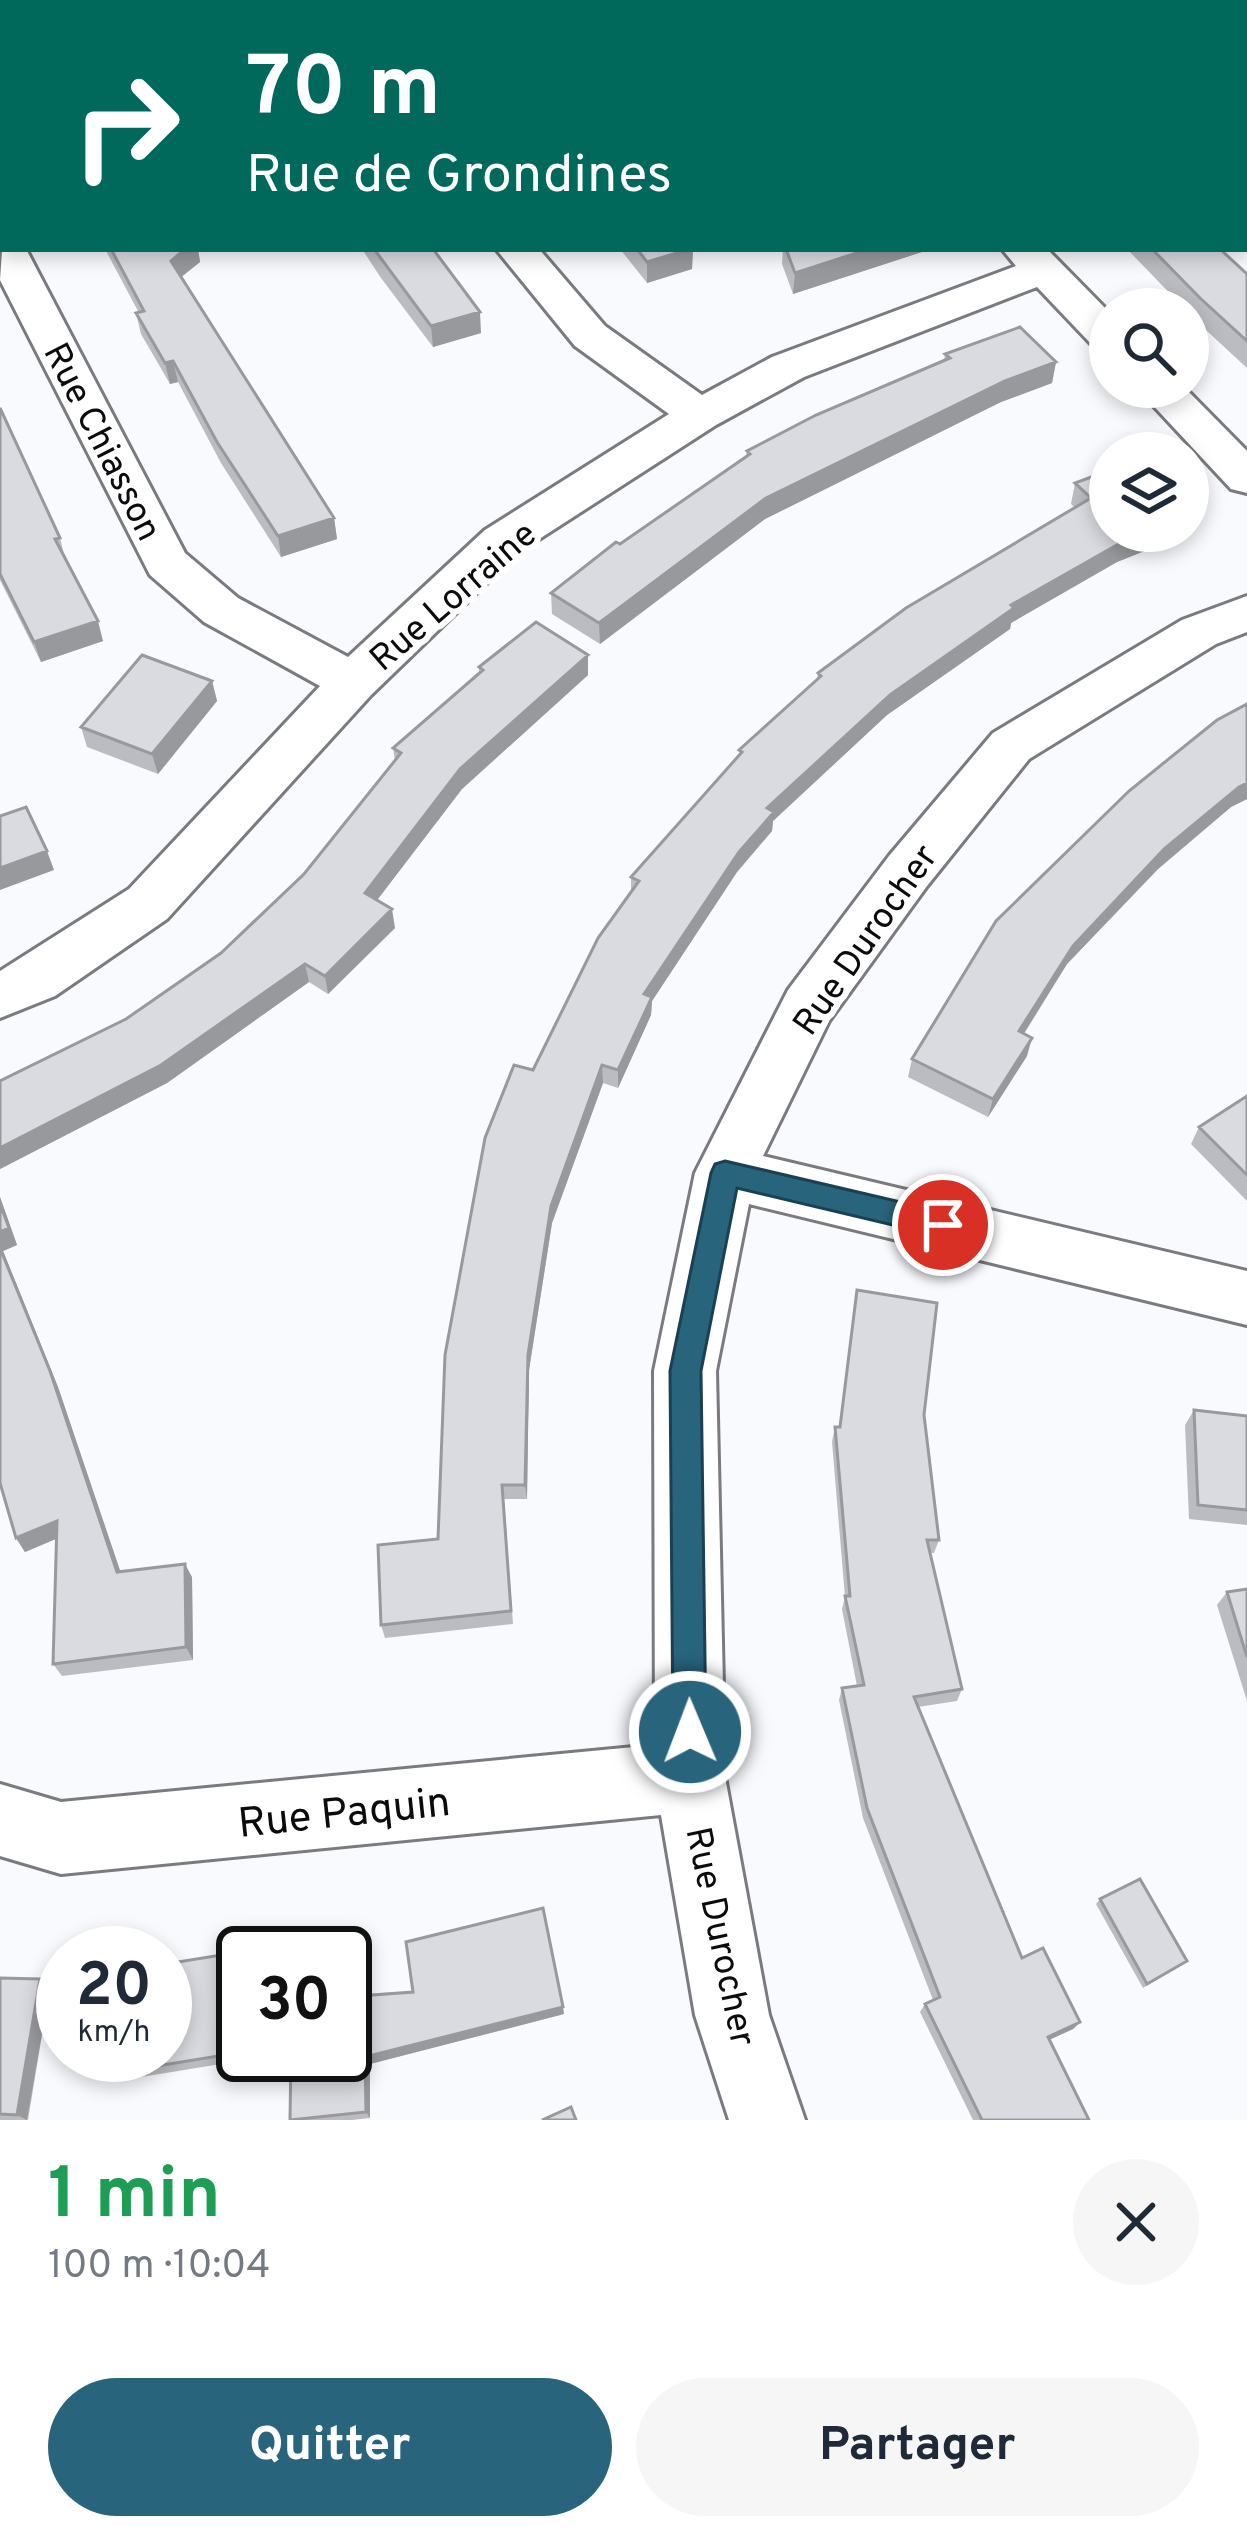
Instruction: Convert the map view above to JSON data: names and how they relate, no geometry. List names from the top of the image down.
{
  "streets": {
    "street": [
      "Rue Chiasson",
      "Rue Lorraine",
      "Rue Durocher",
      "Rue Paquin"
    ]
  },
  "crossings": [
    ["Rue Chiasson", "Rue Lorraine"],
    ["Rue Durocher", "Rue Paquin"]
  ],
  "page": {
    "turn": ["70 m", "Rue de Grondines"],
    "speed": "20 km/h",
    "limit": "30",
    "heading": ["1 min", "100 m · 10:04"],
    "buttons": ["Quitter", "Partager"]
  }
}
